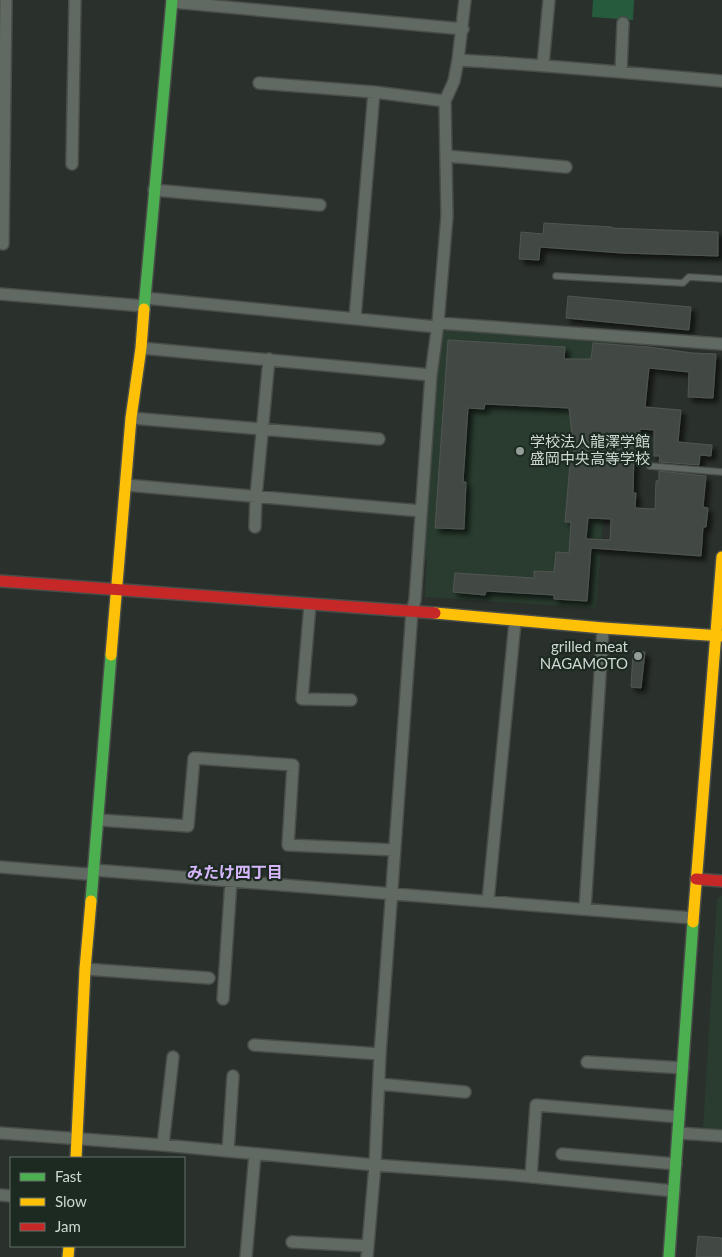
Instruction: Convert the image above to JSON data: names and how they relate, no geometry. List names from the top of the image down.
{
  "districts": ["みたけ四丁目"],
  "places": ["学校法人龍澤学館 盛岡中央高等学校", "grilled meat NAGAMOTO"],
  "legend": ["Fast", "Slow", "Jam"]
}
